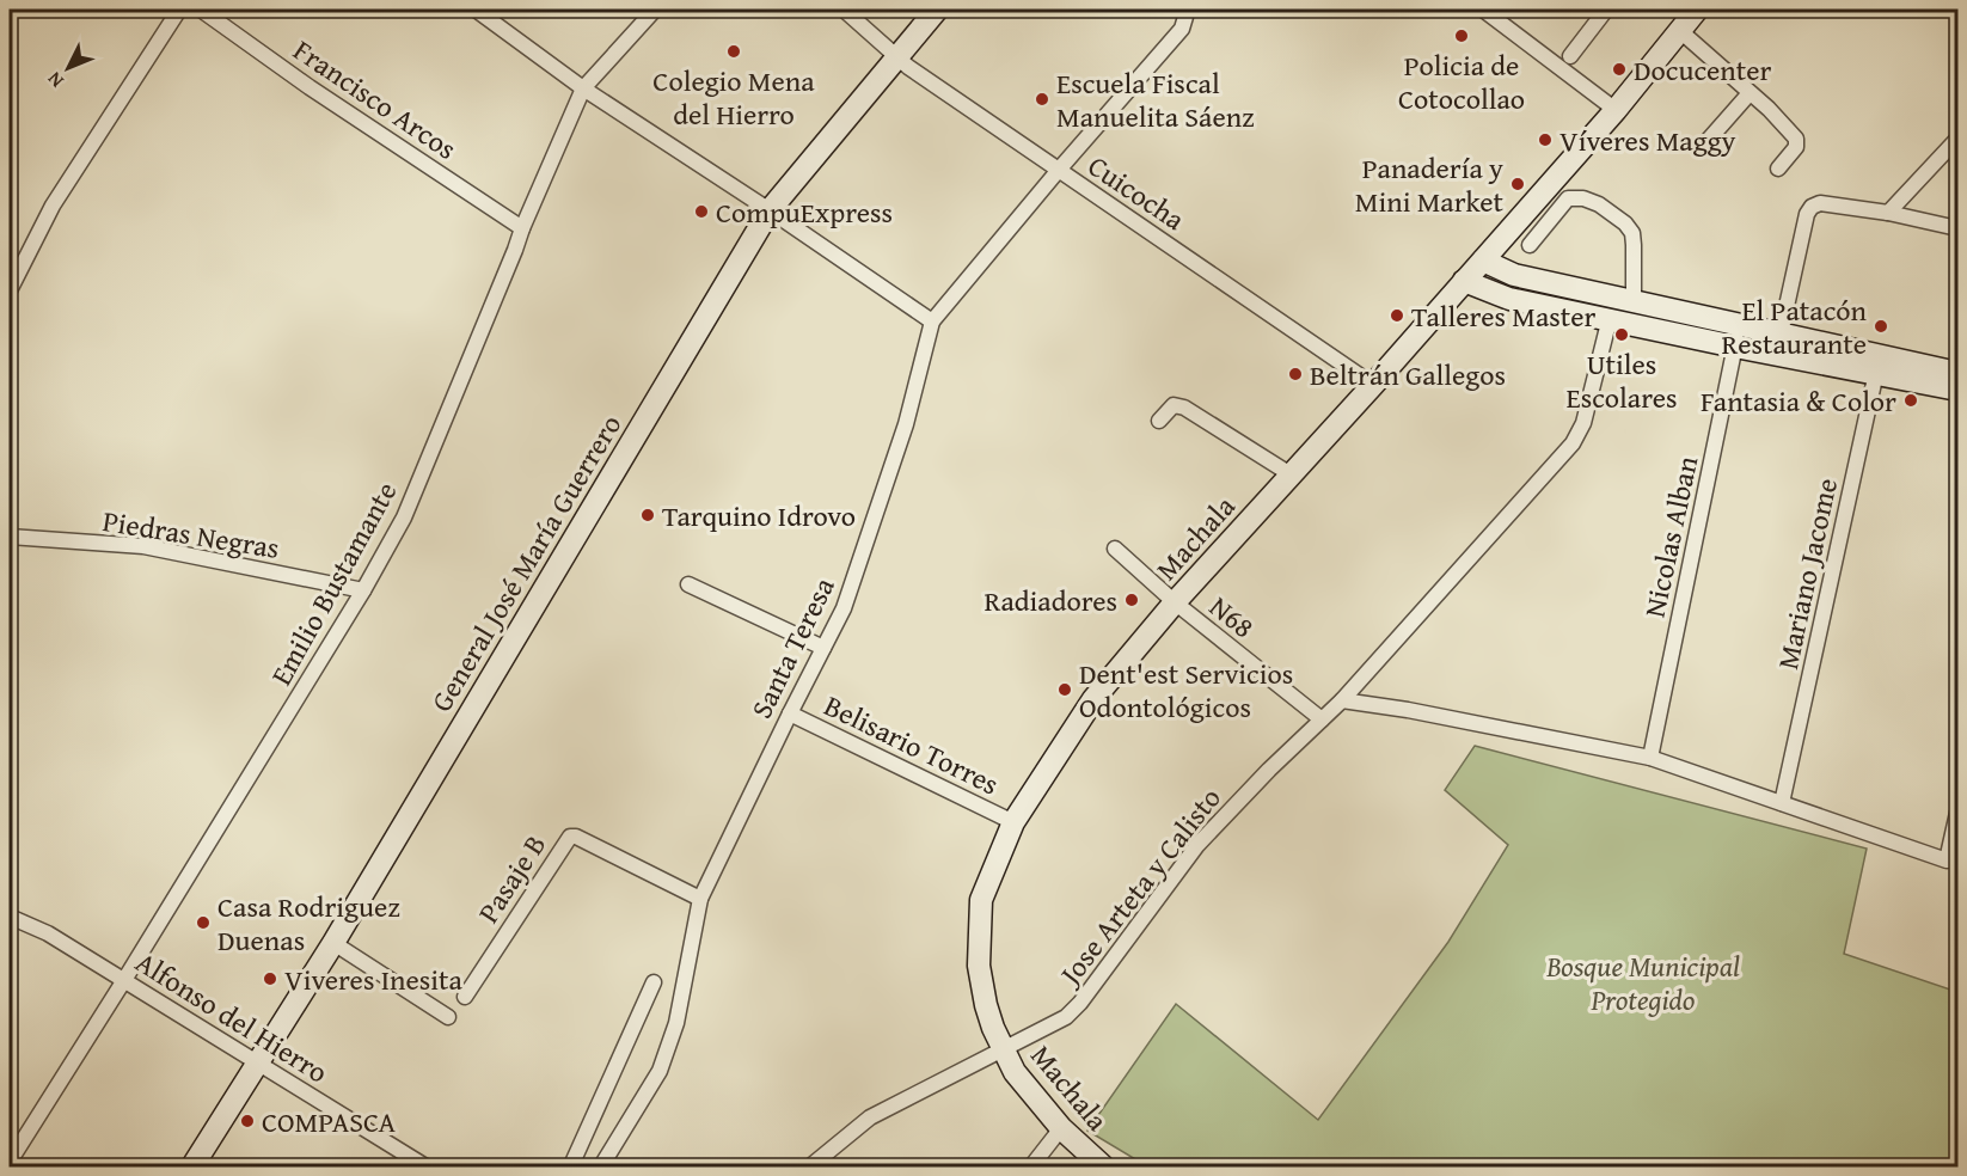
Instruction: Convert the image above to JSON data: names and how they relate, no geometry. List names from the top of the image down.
{
  "streets": {
    "street": [
      "Francisco Arcos",
      "Cuicocha",
      "Piedras Negras",
      "Nicolas Alban",
      "Machala",
      "General José María Guerrero",
      "Mariano Jacome",
      "Emilio Bustamante",
      "N68",
      "Santa Teresa",
      "Belisario Torres",
      "Pasaje B",
      "Jose Arteta y Calisto",
      "Alfonso del Hierro"
    ]
  },
  "crossings": [
    ["Francisco Arcos", "Emilio Bustamante"],
    ["Cuicocha", "Machala"],
    ["Cuicocha", "General José María Guerrero"],
    ["Cuicocha", "Santa Teresa"],
    ["Piedras Negras", "Emilio Bustamante"],
    ["Machala", "N68"],
    ["Machala", "Belisario Torres"],
    ["Machala", "Jose Arteta y Calisto"],
    ["General José María Guerrero", "Alfonso del Hierro"],
    ["Emilio Bustamante", "Alfonso del Hierro"],
    ["N68", "Jose Arteta y Calisto"],
    ["Santa Teresa", "Belisario Torres"],
    ["Santa Teresa", "Pasaje B"]
  ],
  "parks": ["Bosque Municipal Protegido"],
  "places": [
    "Policia de Cotocollao",
    "Colegio Mena del Hierro",
    "Docucenter",
    "Escuela Fiscal Manuelita Sáenz",
    "Víveres Maggy",
    "Panadería y Mini Market",
    "CompuExpress",
    "Talleres Master",
    "El Patacón Restaurante",
    "Utiles Escolares",
    "Beltrán Gallegos",
    "Fantasia & Color",
    "Tarquino Idrovo",
    "Radiadores",
    "Dent'est Servicios Odontológicos",
    "Casa Rodriguez Duenas",
    "Viveres Inesita",
    "COMPASCA"
  ],
  "north": "bottom left"
}
